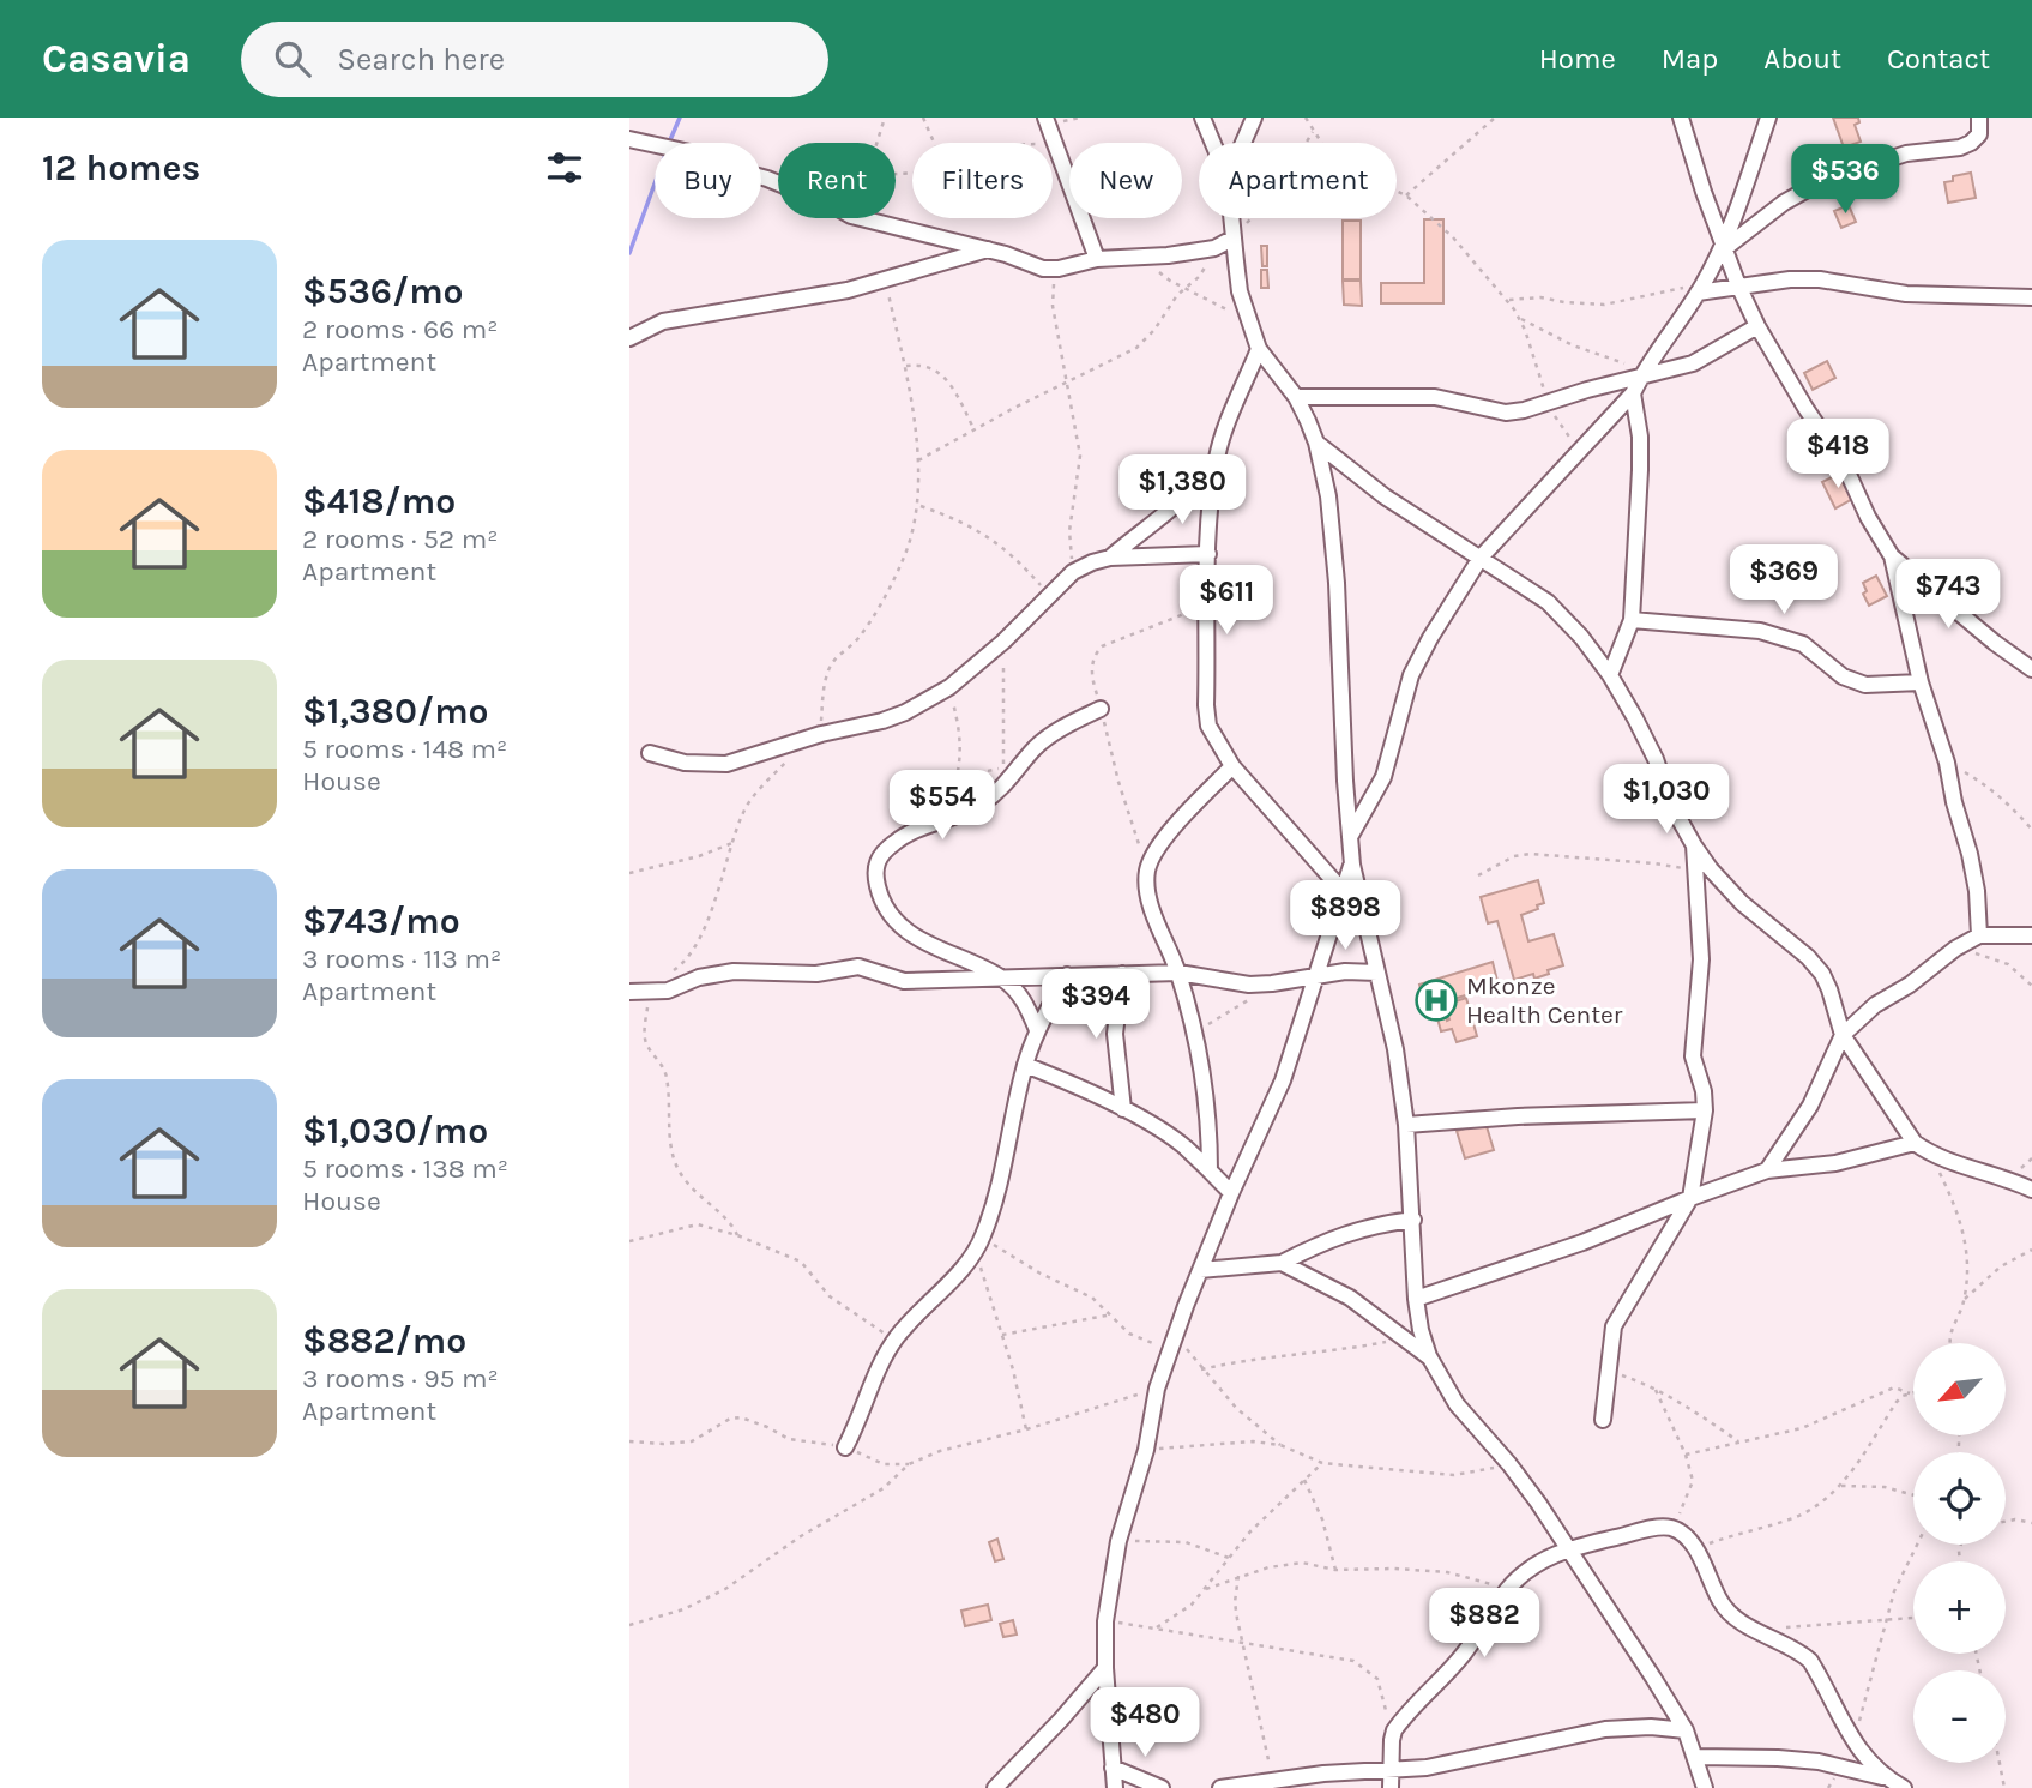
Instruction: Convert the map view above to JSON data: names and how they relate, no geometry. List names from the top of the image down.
{
  "places": {
    "hospital": ["Mkonze Health Center"]
  },
  "north": "bottom left",
  "page": {
    "header": "Casavia",
    "search": "Search here",
    "nav": [
      "Home",
      "Map",
      "About",
      "Contact"
    ],
    "heading": "12 homes",
    "chip": [
      "Buy",
      "Rent",
      "Filters",
      "New",
      "Apartment"
    ],
    "price": [
      "$536",
      "$418",
      "$1,380",
      "$369",
      "$743",
      "$611",
      "$1,030",
      "$554",
      "$898",
      "$394",
      "$882",
      "$480"
    ],
    "list": [
      {
        "name": "$536/mo",
        "note": "2 rooms · 66 m² · Apartment"
      },
      {
        "name": "$418/mo",
        "note": "2 rooms · 52 m² · Apartment"
      },
      {
        "name": "$1,380/mo",
        "note": "5 rooms · 148 m² · House"
      },
      {
        "name": "$743/mo",
        "note": "3 rooms · 113 m² · Apartment"
      },
      {
        "name": "$1,030/mo",
        "note": "5 rooms · 138 m² · House"
      },
      {
        "name": "$882/mo",
        "note": "3 rooms · 95 m² · Apartment"
      }
    ],
    "map_buttons": ["+", "−"]
  }
}
